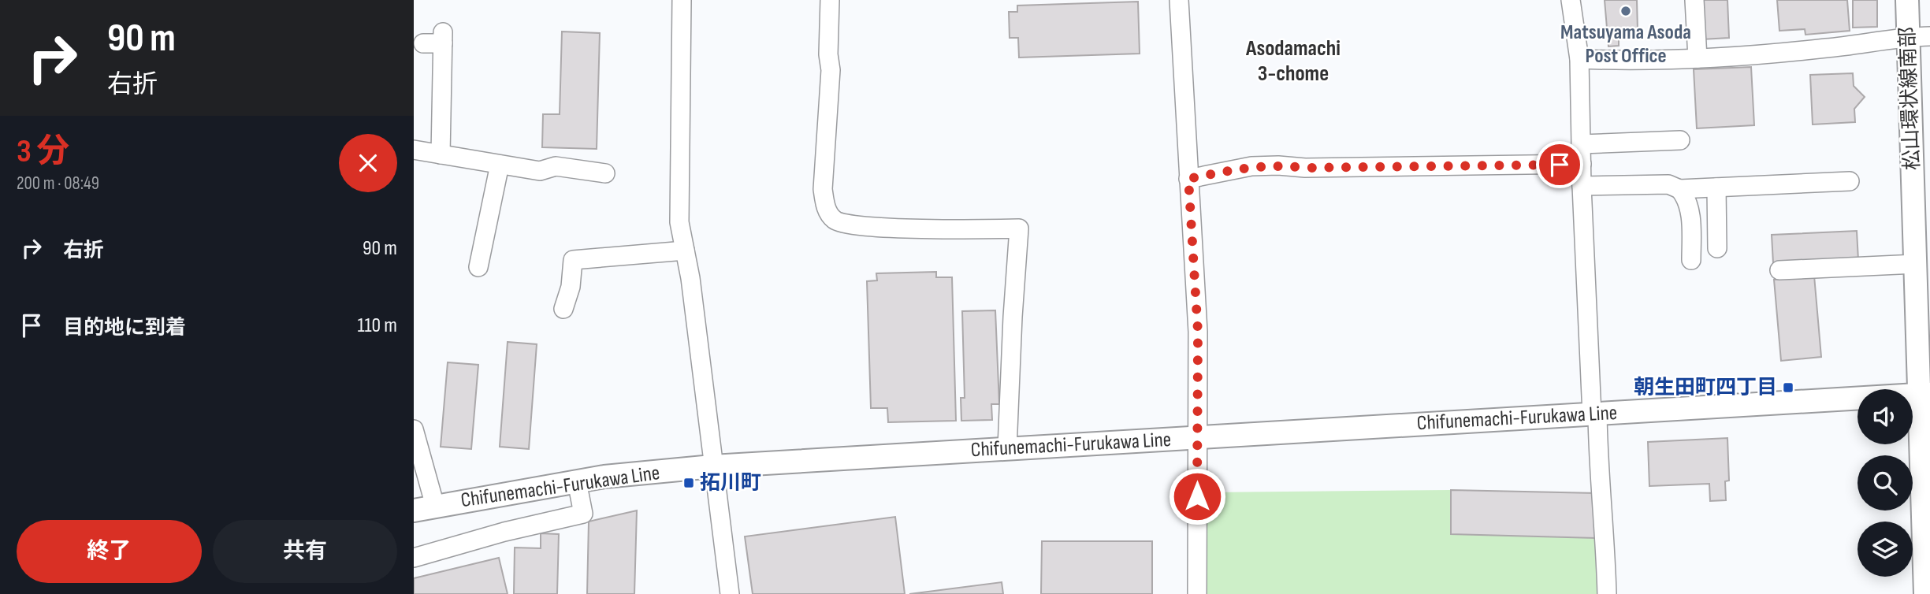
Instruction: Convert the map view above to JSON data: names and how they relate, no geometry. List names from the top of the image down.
{
  "streets": {
    "street": ["松山環状線南部", "Chifunemachi-Furukawa Line"]
  },
  "crossings": [
    ["松山環状線南部", "Chifunemachi-Furukawa Line"]
  ],
  "districts": ["Asodamachi 3-chome"],
  "places": {
    "other": ["Matsuyama Asoda Post Office"],
    "transit": ["朝生田町四丁目", "拓川町"]
  },
  "page": {
    "turn": ["90 m", "右折"],
    "heading": ["3 分", "200 m · 08:49"],
    "list": [
      {
        "name": "右折",
        "value": "90 m"
      },
      {
        "name": "目的地に到着",
        "value": "110 m"
      }
    ],
    "buttons": ["終了", "共有"]
  }
}
